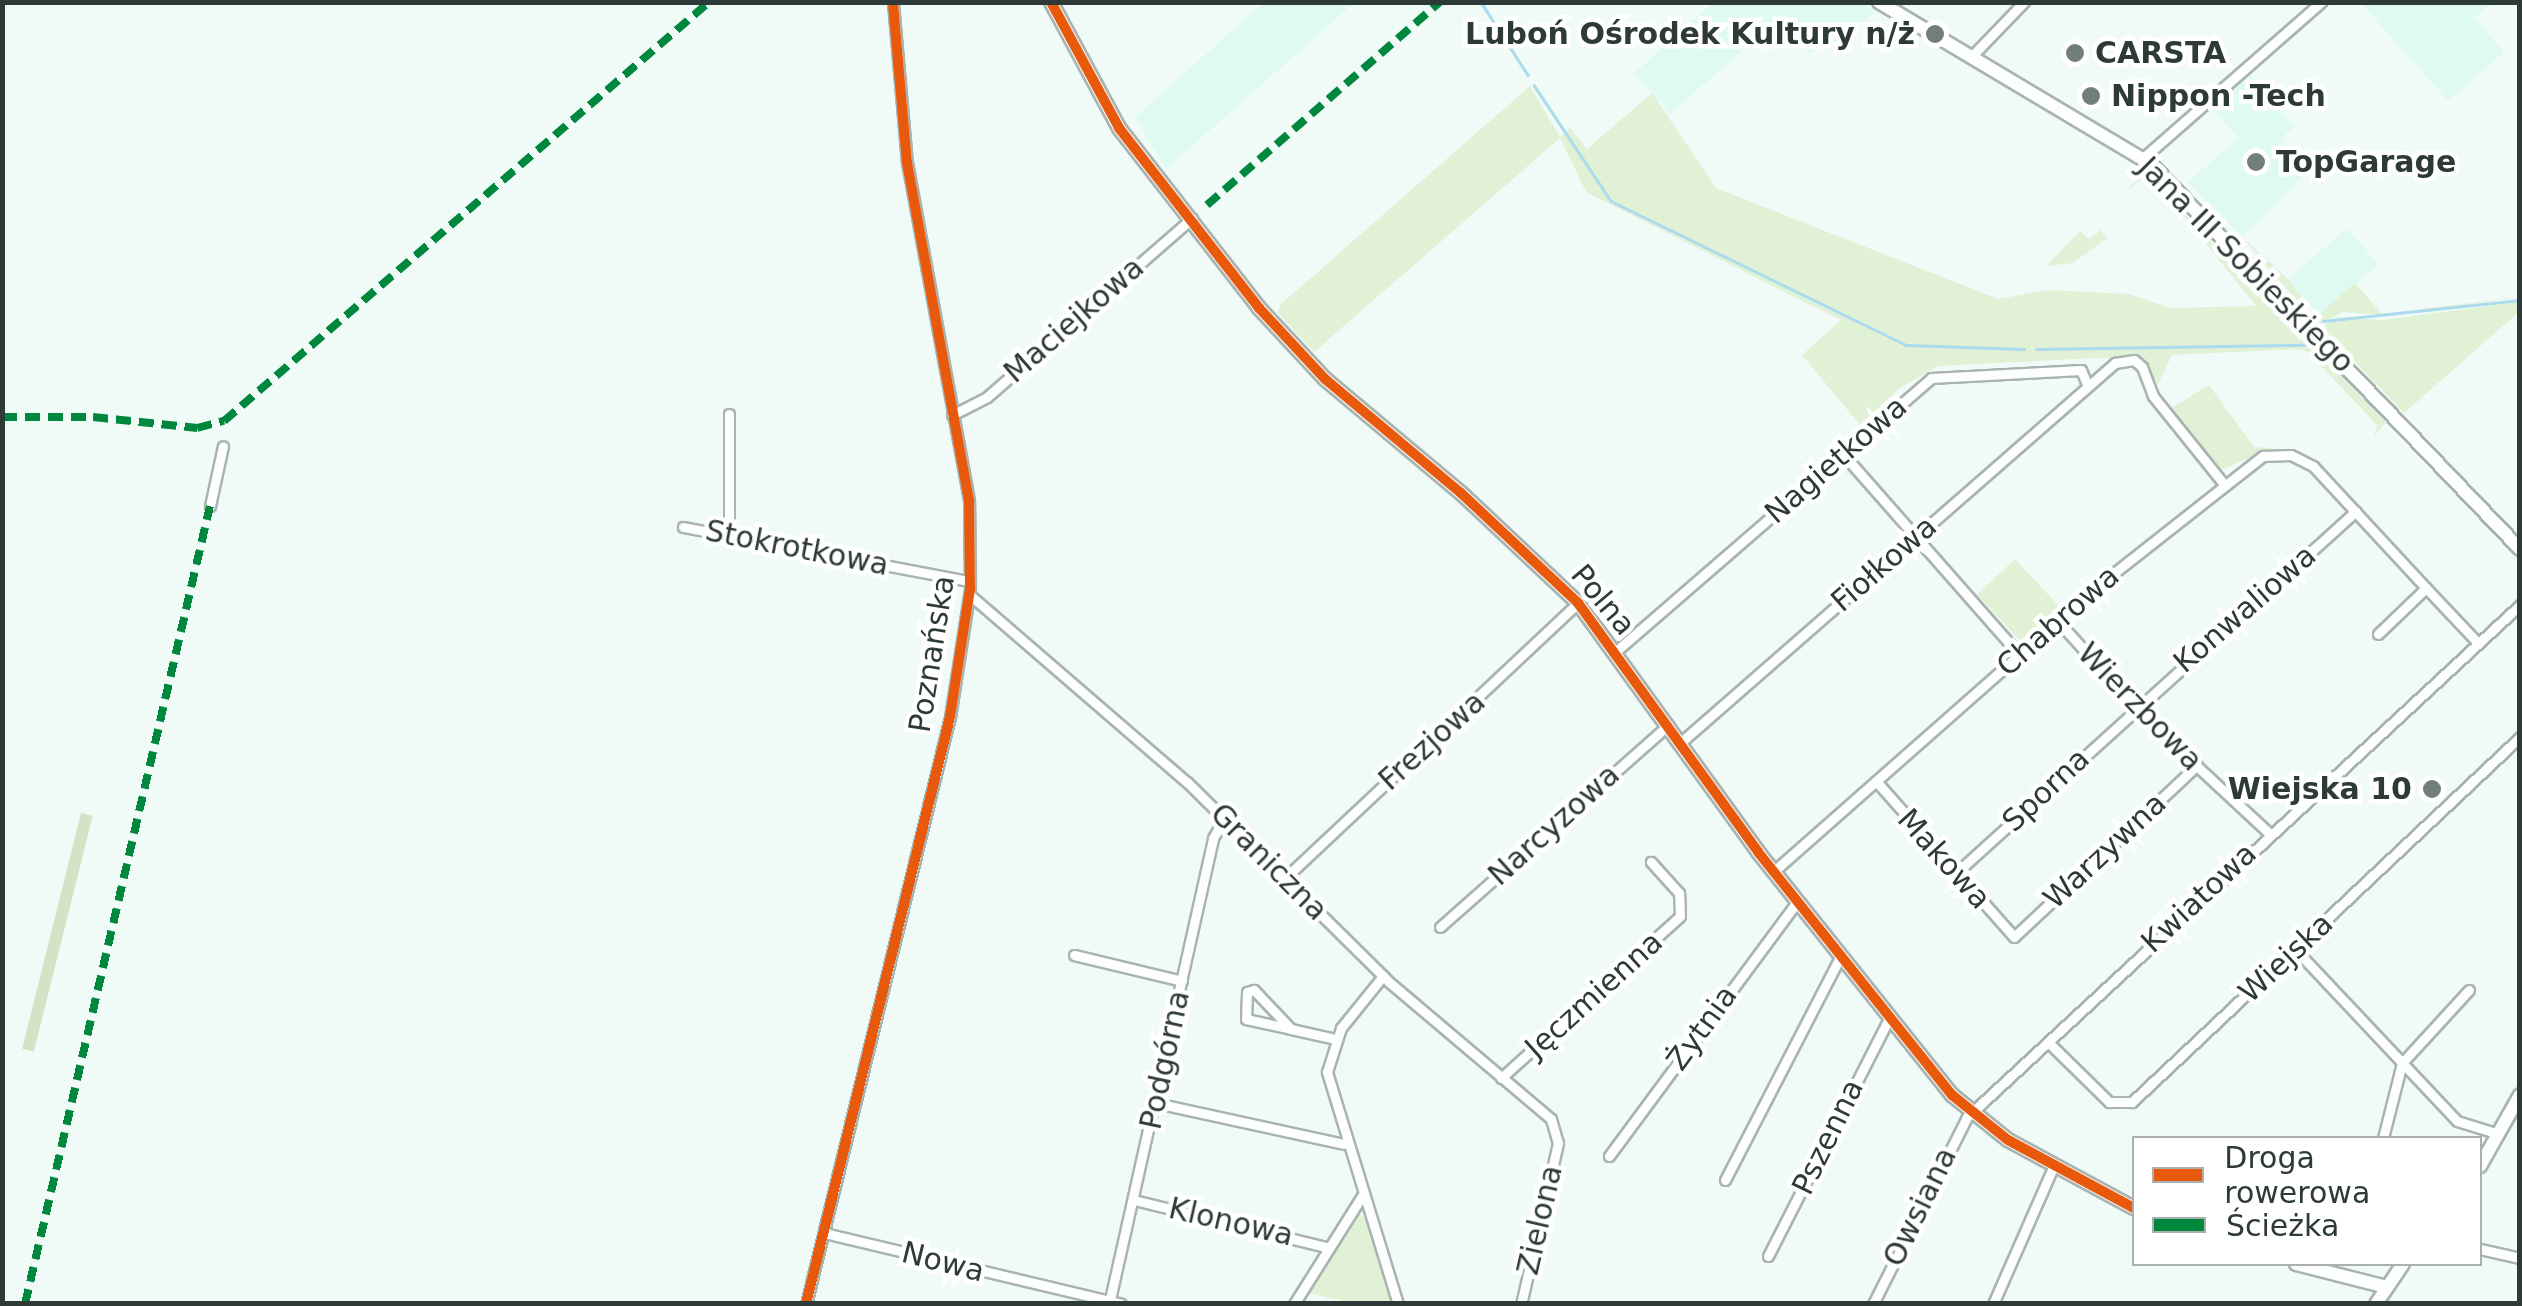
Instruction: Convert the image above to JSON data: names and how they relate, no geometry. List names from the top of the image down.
{
  "streets": {
    "street": [
      "Jana III Sobieskiego",
      "Maciejkowa",
      "Nagietkowa",
      "Stokrotkowa",
      "Fiołkowa",
      "Polna",
      "Konwaliowa",
      "Chabrowa",
      "Poznańska",
      "Wierzbowa",
      "Frezjowa",
      "Sporna",
      "Narcyzowa",
      "Warzywna",
      "Makowa",
      "Graniczna",
      "Kwiatowa",
      "Wiejska",
      "Jęczmienna",
      "Żytnia",
      "Podgórna",
      "Pszenna",
      "Owsiana",
      "Zielona",
      "Klonowa",
      "Nowa"
    ]
  },
  "crossings": [
    ["Maciejkowa", "Polna"],
    ["Maciejkowa", "Poznańska"],
    ["Nagietkowa", "Fiołkowa"],
    ["Nagietkowa", "Polna"],
    ["Stokrotkowa", "Poznańska"],
    ["Fiołkowa", "Polna"],
    ["Fiołkowa", "Chabrowa"],
    ["Polna", "Chabrowa"],
    ["Polna", "Frezjowa"],
    ["Polna", "Narcyzowa"],
    ["Polna", "Kwiatowa"],
    ["Polna", "Żytnia"],
    ["Polna", "Pszenna"],
    ["Polna", "Owsiana"],
    ["Konwaliowa", "Chabrowa"],
    ["Konwaliowa", "Wierzbowa"],
    ["Konwaliowa", "Sporna"],
    ["Chabrowa", "Wierzbowa"],
    ["Chabrowa", "Makowa"],
    ["Chabrowa", "Kwiatowa"],
    ["Poznańska", "Graniczna"],
    ["Poznańska", "Nowa"],
    ["Wierzbowa", "Sporna"],
    ["Wierzbowa", "Warzywna"],
    ["Wierzbowa", "Kwiatowa"],
    ["Frezjowa", "Graniczna"],
    ["Sporna", "Makowa"],
    ["Warzywna", "Makowa"],
    ["Graniczna", "Jęczmienna"],
    ["Graniczna", "Podgórna"],
    ["Graniczna", "Zielona"],
    ["Kwiatowa", "Wiejska"],
    ["Kwiatowa", "Owsiana"],
    ["Podgórna", "Klonowa"],
    ["Podgórna", "Nowa"]
  ],
  "places": [
    "Luboń Ośrodek Kultury n/ż",
    "CARSTA",
    "Nippon -Tech",
    "TopGarage",
    "Wiejska 10"
  ],
  "legend": ["Droga rowerowa", "Ścieżka"]
}
